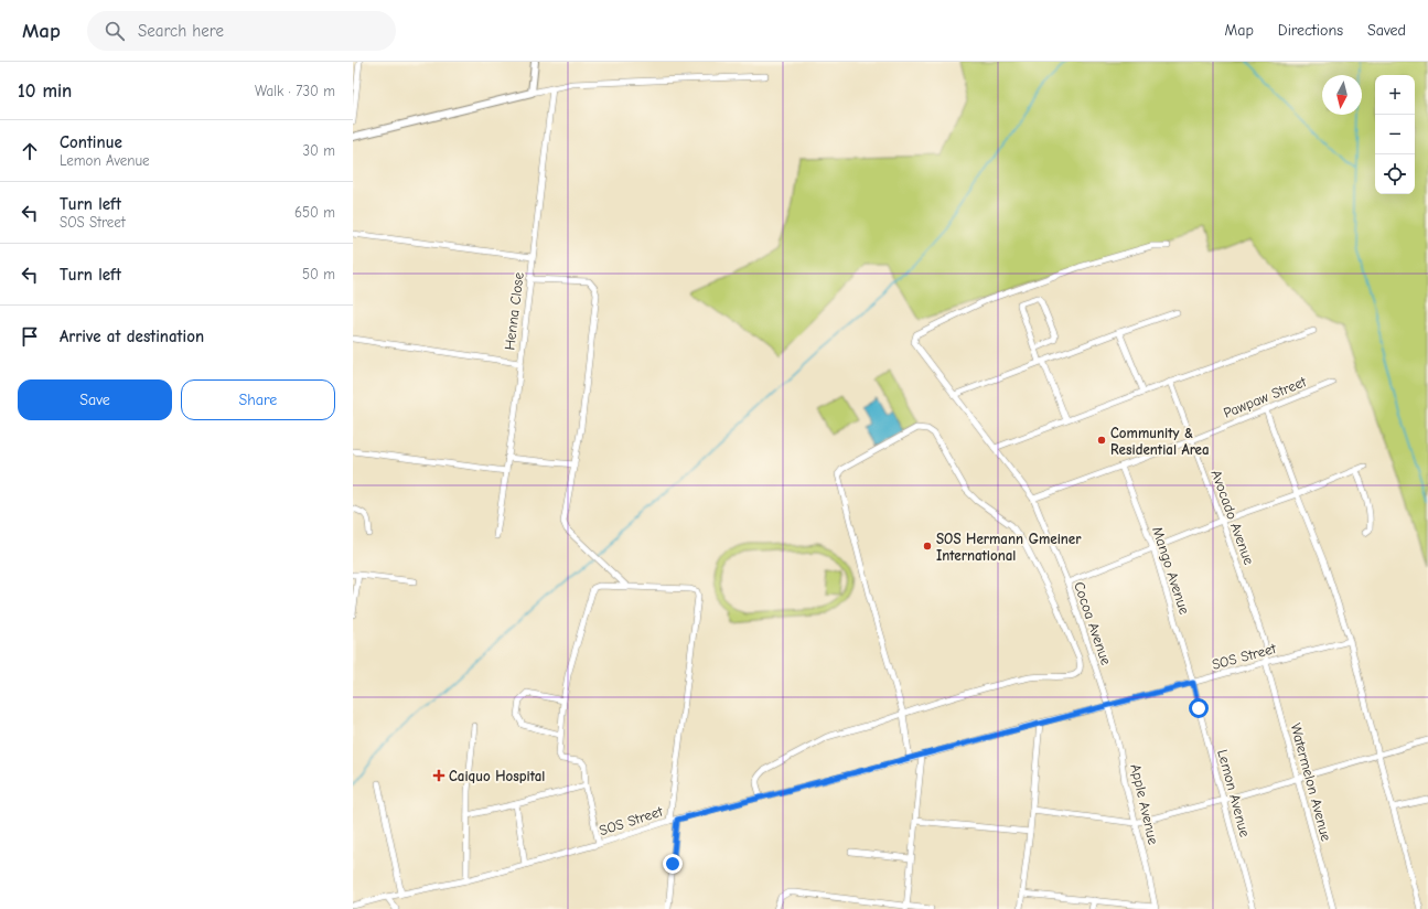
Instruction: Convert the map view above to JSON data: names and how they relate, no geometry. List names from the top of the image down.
{
  "streets": {
    "street": [
      "Henna Close",
      "Pawpaw Street",
      "Avocado Avenue",
      "Mango Avenue",
      "Cocoa Avenue",
      "SOS Street",
      "Watermelon Avenue",
      "Lemon Avenue",
      "Apple Avenue"
    ]
  },
  "crossings": [
    ["Pawpaw Street", "Avocado Avenue"],
    ["Pawpaw Street", "Mango Avenue"],
    ["Pawpaw Street", "Cocoa Avenue"],
    ["Avocado Avenue", "SOS Street"],
    ["Avocado Avenue", "Watermelon Avenue"],
    ["Mango Avenue", "SOS Street"],
    ["Mango Avenue", "Lemon Avenue"],
    ["Cocoa Avenue", "SOS Street"],
    ["Cocoa Avenue", "Apple Avenue"],
    ["SOS Street", "Watermelon Avenue"],
    ["SOS Street", "Lemon Avenue"],
    ["SOS Street", "Apple Avenue"]
  ],
  "places": {
    "other": ["Community & Residential Area", "SOS Hermann Gmeiner International"],
    "health": ["Caiquo Hospital"]
  },
  "north": "bottom",
  "page": {
    "header": "Map",
    "search": "Search here",
    "nav": ["Map", "Directions", "Saved"],
    "heading": ["10 min", "Walk · 730 m"],
    "map_buttons": ["+", "−"],
    "list": [
      ["Continue", "Lemon Avenue", "30 m"],
      ["Turn left", "SOS Street", "650 m"],
      ["Turn left", "50 m"],
      "Arrive at destination"
    ],
    "buttons": ["Save", "Share"]
  }
}
